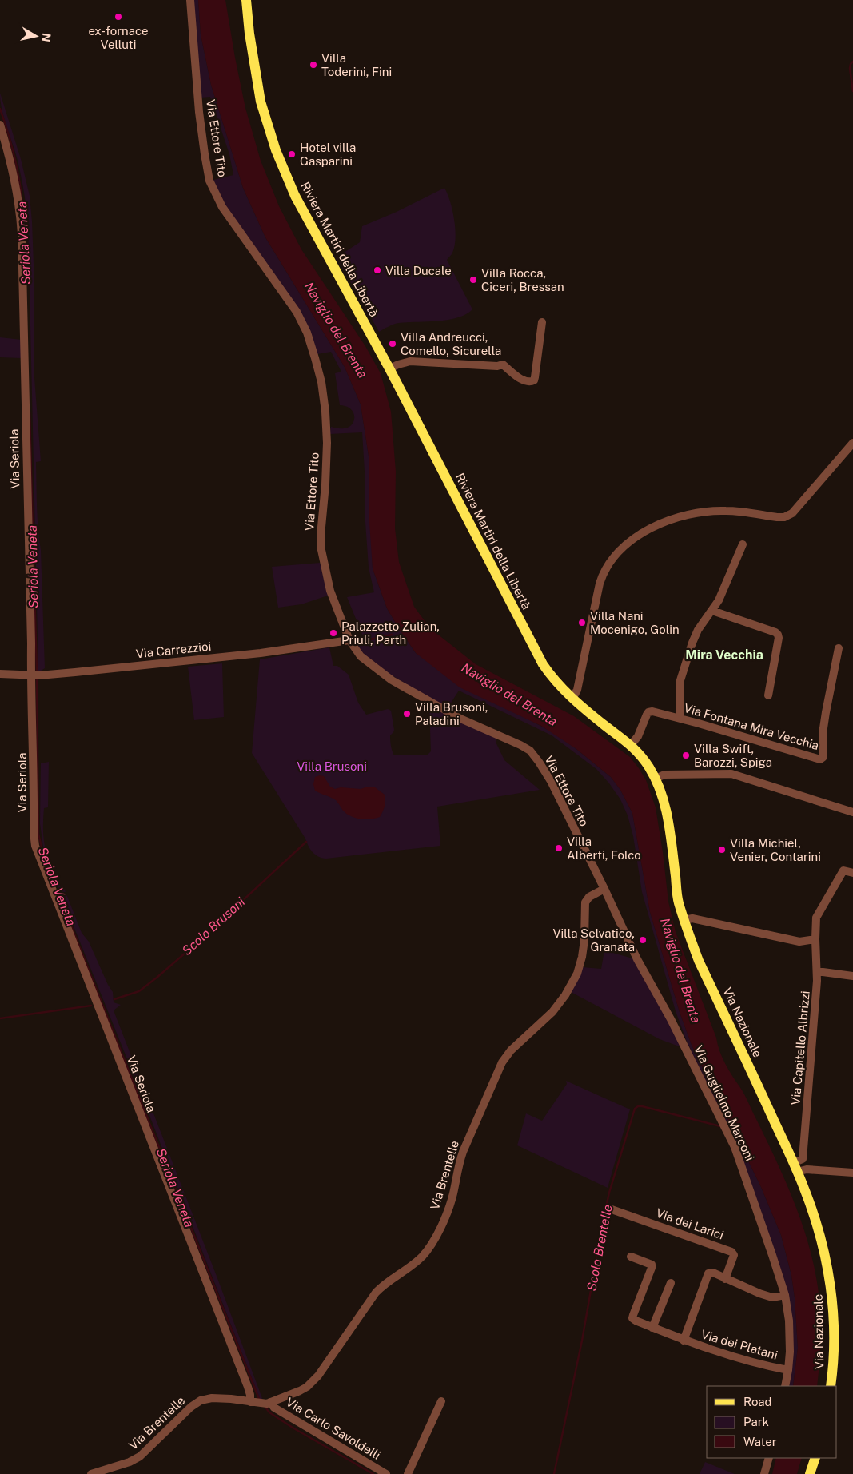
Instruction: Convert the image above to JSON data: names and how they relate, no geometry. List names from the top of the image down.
{
  "streets": {
    "main road": ["Riviera Martiri della Libertà", "Via Nazionale"],
    "street": [
      "Via Ettore Tito",
      "Via Seriola",
      "Via Carrezzioi",
      "Via Fontana Mira Vecchia",
      "Via Capitello Albrizzi",
      "Via Guglielmo Marconi",
      "Via Brentelle",
      "Via dei Larici",
      "Via dei Platani",
      "Via Carlo Savoldelli"
    ]
  },
  "crossings": [
    ["Via Ettore Tito", "Via Carrezzioi"],
    ["Via Ettore Tito", "Via Guglielmo Marconi"],
    ["Via Ettore Tito", "Via Brentelle"],
    ["Riviera Martiri della Libertà", "Via Nazionale"],
    ["Via Seriola", "Via Carrezzioi"],
    ["Via Seriola", "Via Brentelle"],
    ["Via Fontana Mira Vecchia", "Via Nazionale"],
    ["Via Nazionale", "Via Capitello Albrizzi"],
    ["Via Guglielmo Marconi", "Via Brentelle"],
    ["Via Guglielmo Marconi", "Via dei Platani"],
    ["Via Brentelle", "Via Carlo Savoldelli"],
    ["Via dei Larici", "Via dei Platani"]
  ],
  "districts": ["Mira Vecchia"],
  "water": [
    "Seriola Veneta",
    "Naviglio del Brenta",
    "Scolo Brusoni",
    "Scolo Brentelle"
  ],
  "parks": ["Villa Brusoni"],
  "places": [
    "ex-fornace Velluti",
    "Villa Toderini, Fini",
    "Hotel villa Gasparini",
    "Villa Ducale",
    "Villa Rocca, Ciceri, Bressan",
    "Villa Andreucci, Comello, Sicurella",
    "Villa Nani Mocenigo, Golin",
    "Palazzetto Zulian, Priuli, Parth",
    "Villa Brusoni, Paladini",
    "Villa Swift, Barozzi, Spiga",
    "Villa Alberti, Folco",
    "Villa Michiel, Venier, Contarini",
    "Villa Selvatico, Granata"
  ],
  "legend": ["Road", "Park", "Water"],
  "north": "right"
}
